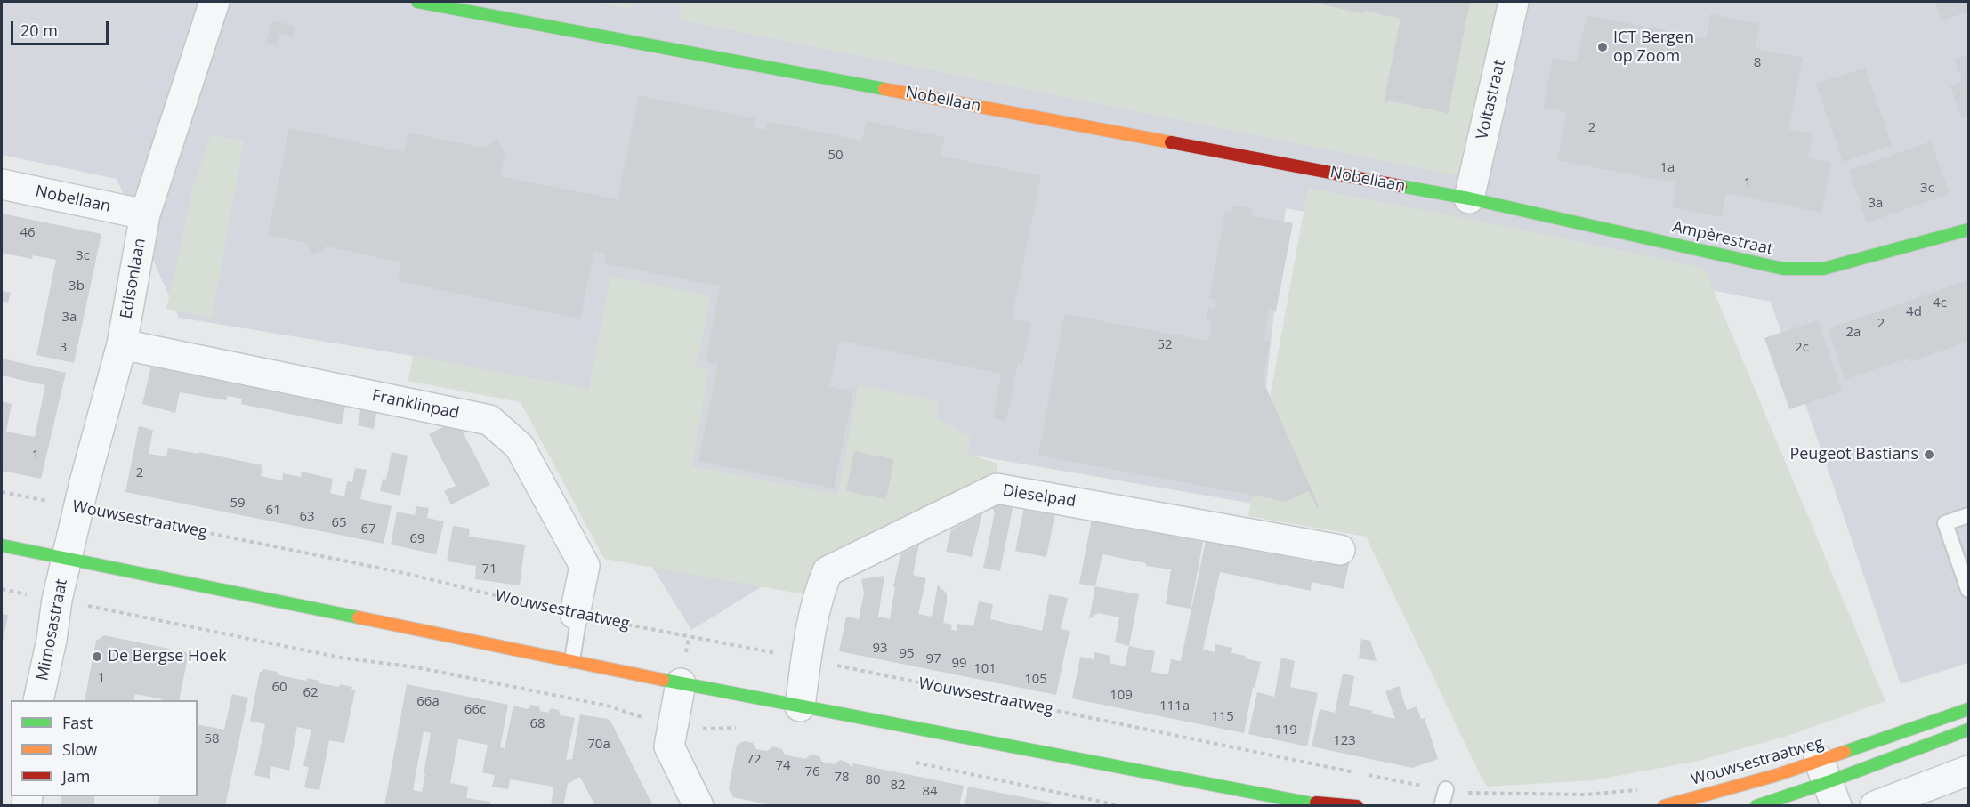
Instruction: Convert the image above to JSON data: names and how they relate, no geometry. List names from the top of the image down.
{
  "streets": {
    "main road": ["Nobellaan", "Ampèrestraat", "Wouwsestraatweg"],
    "street": [
      "Voltastraat",
      "Edisonlaan",
      "Franklinpad",
      "Dieselpad",
      "Mimosastraat"
    ]
  },
  "crossings": [
    ["Nobellaan", "Voltastraat"],
    ["Nobellaan", "Ampèrestraat"],
    ["Nobellaan", "Edisonlaan"],
    ["Voltastraat", "Ampèrestraat"],
    ["Edisonlaan", "Franklinpad"],
    ["Edisonlaan", "Wouwsestraatweg"],
    ["Edisonlaan", "Mimosastraat"],
    ["Franklinpad", "Wouwsestraatweg"],
    ["Dieselpad", "Wouwsestraatweg"]
  ],
  "places": ["ICT Bergen op Zoom", "Peugeot Bastians", "De Bergse Hoek"],
  "house_numbers": [
    "8",
    "2",
    "50",
    "1a",
    "1",
    "3c",
    "3a",
    "46",
    "3c",
    "3b",
    "4c",
    "4d",
    "3a",
    "2",
    "2a",
    "52",
    "3",
    "2c",
    "1",
    "2",
    "59",
    "61",
    "63",
    "65",
    "67",
    "69",
    "71",
    "93",
    "95",
    "97",
    "99",
    "101",
    "1",
    "105",
    "60",
    "62",
    "109",
    "66a",
    "111a",
    "66c",
    "115",
    "68",
    "119",
    "58",
    "123",
    "70a",
    "72",
    "74",
    "76",
    "78",
    "80",
    "82",
    "84"
  ],
  "legend": ["Fast", "Slow", "Jam"],
  "scale_bar": "20 m"
}
